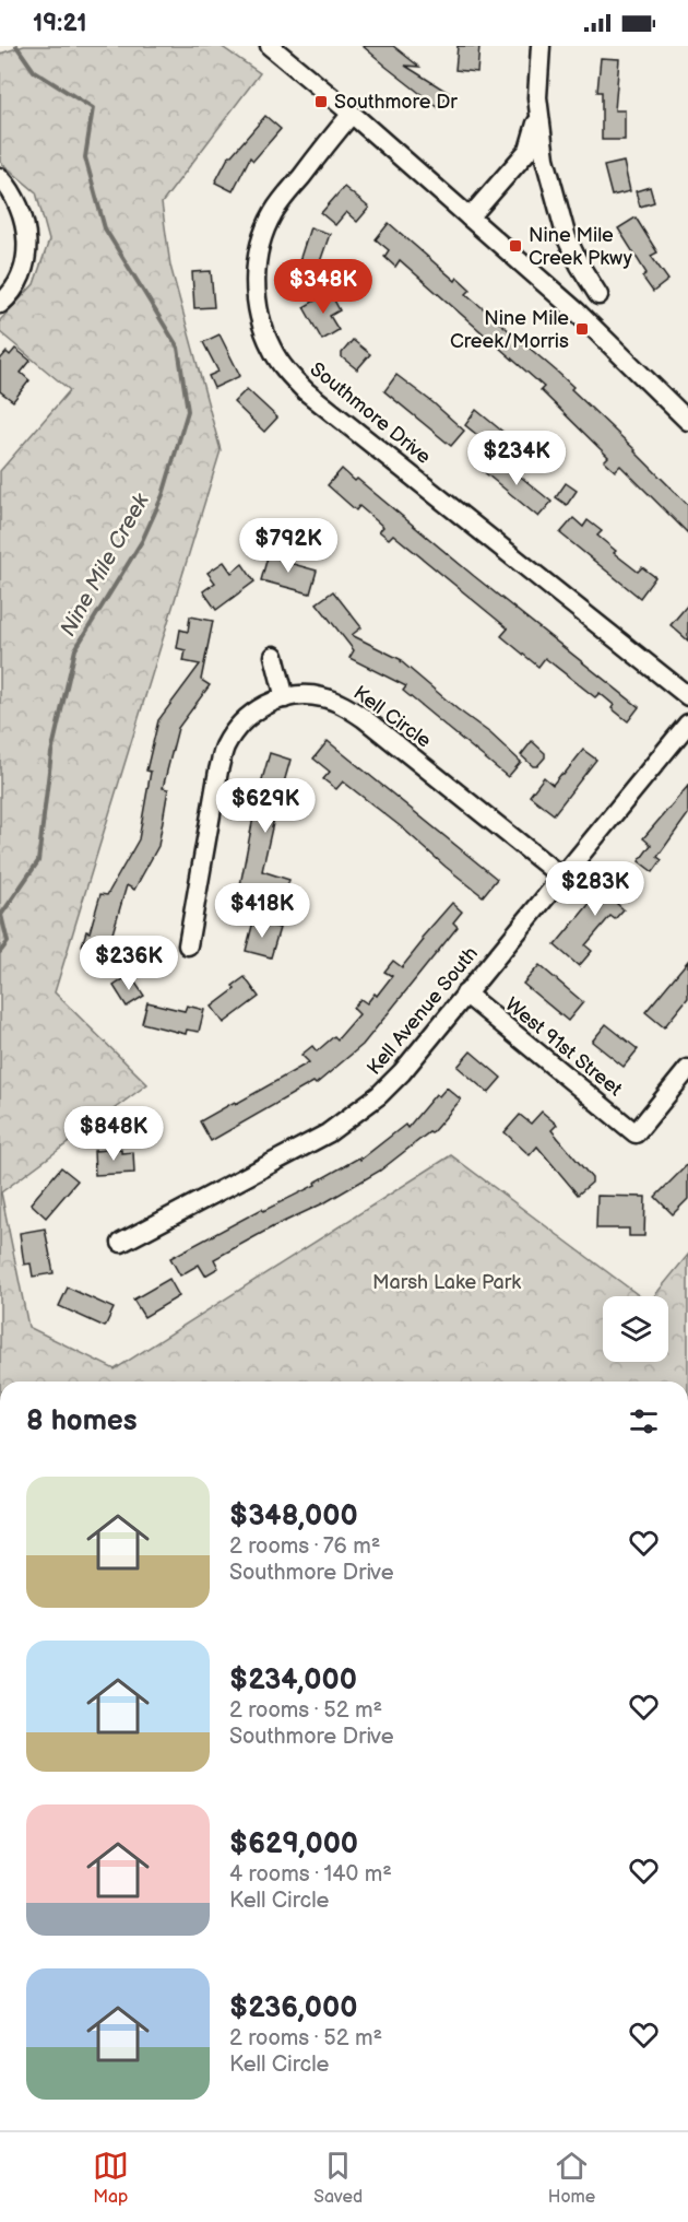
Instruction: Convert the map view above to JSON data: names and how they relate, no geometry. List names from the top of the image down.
{
  "streets": {
    "street": [
      "Southmore Drive",
      "Kell Circle",
      "Kell Avenue South",
      "West 91st Street"
    ]
  },
  "crossings": [
    ["Kell Circle", "Kell Avenue South"],
    ["Kell Avenue South", "West 91st Street"]
  ],
  "water": ["Nine Mile Creek"],
  "parks": ["Marsh Lake Park"],
  "places": {
    "transit": ["Southmore Dr", "Nine Mile Creek Pkwy", "Nine Mile Creek/Morris"]
  },
  "page": {
    "status": "19:21",
    "price": [
      "$348K",
      "$234K",
      "$792K",
      "$629K",
      "$283K",
      "$418K",
      "$236K",
      "$848K"
    ],
    "heading": "8 homes",
    "list": [
      {
        "name": "$348,000",
        "note": "2 rooms · 76 m² · Southmore Drive"
      },
      {
        "name": "$234,000",
        "note": "2 rooms · 52 m² · Southmore Drive"
      },
      {
        "name": "$629,000",
        "note": "4 rooms · 140 m² · Kell Circle"
      },
      {
        "name": "$236,000",
        "note": "2 rooms · 52 m² · Kell Circle"
      }
    ],
    "tabs": ["Map", "Saved", "Home"]
  }
}
